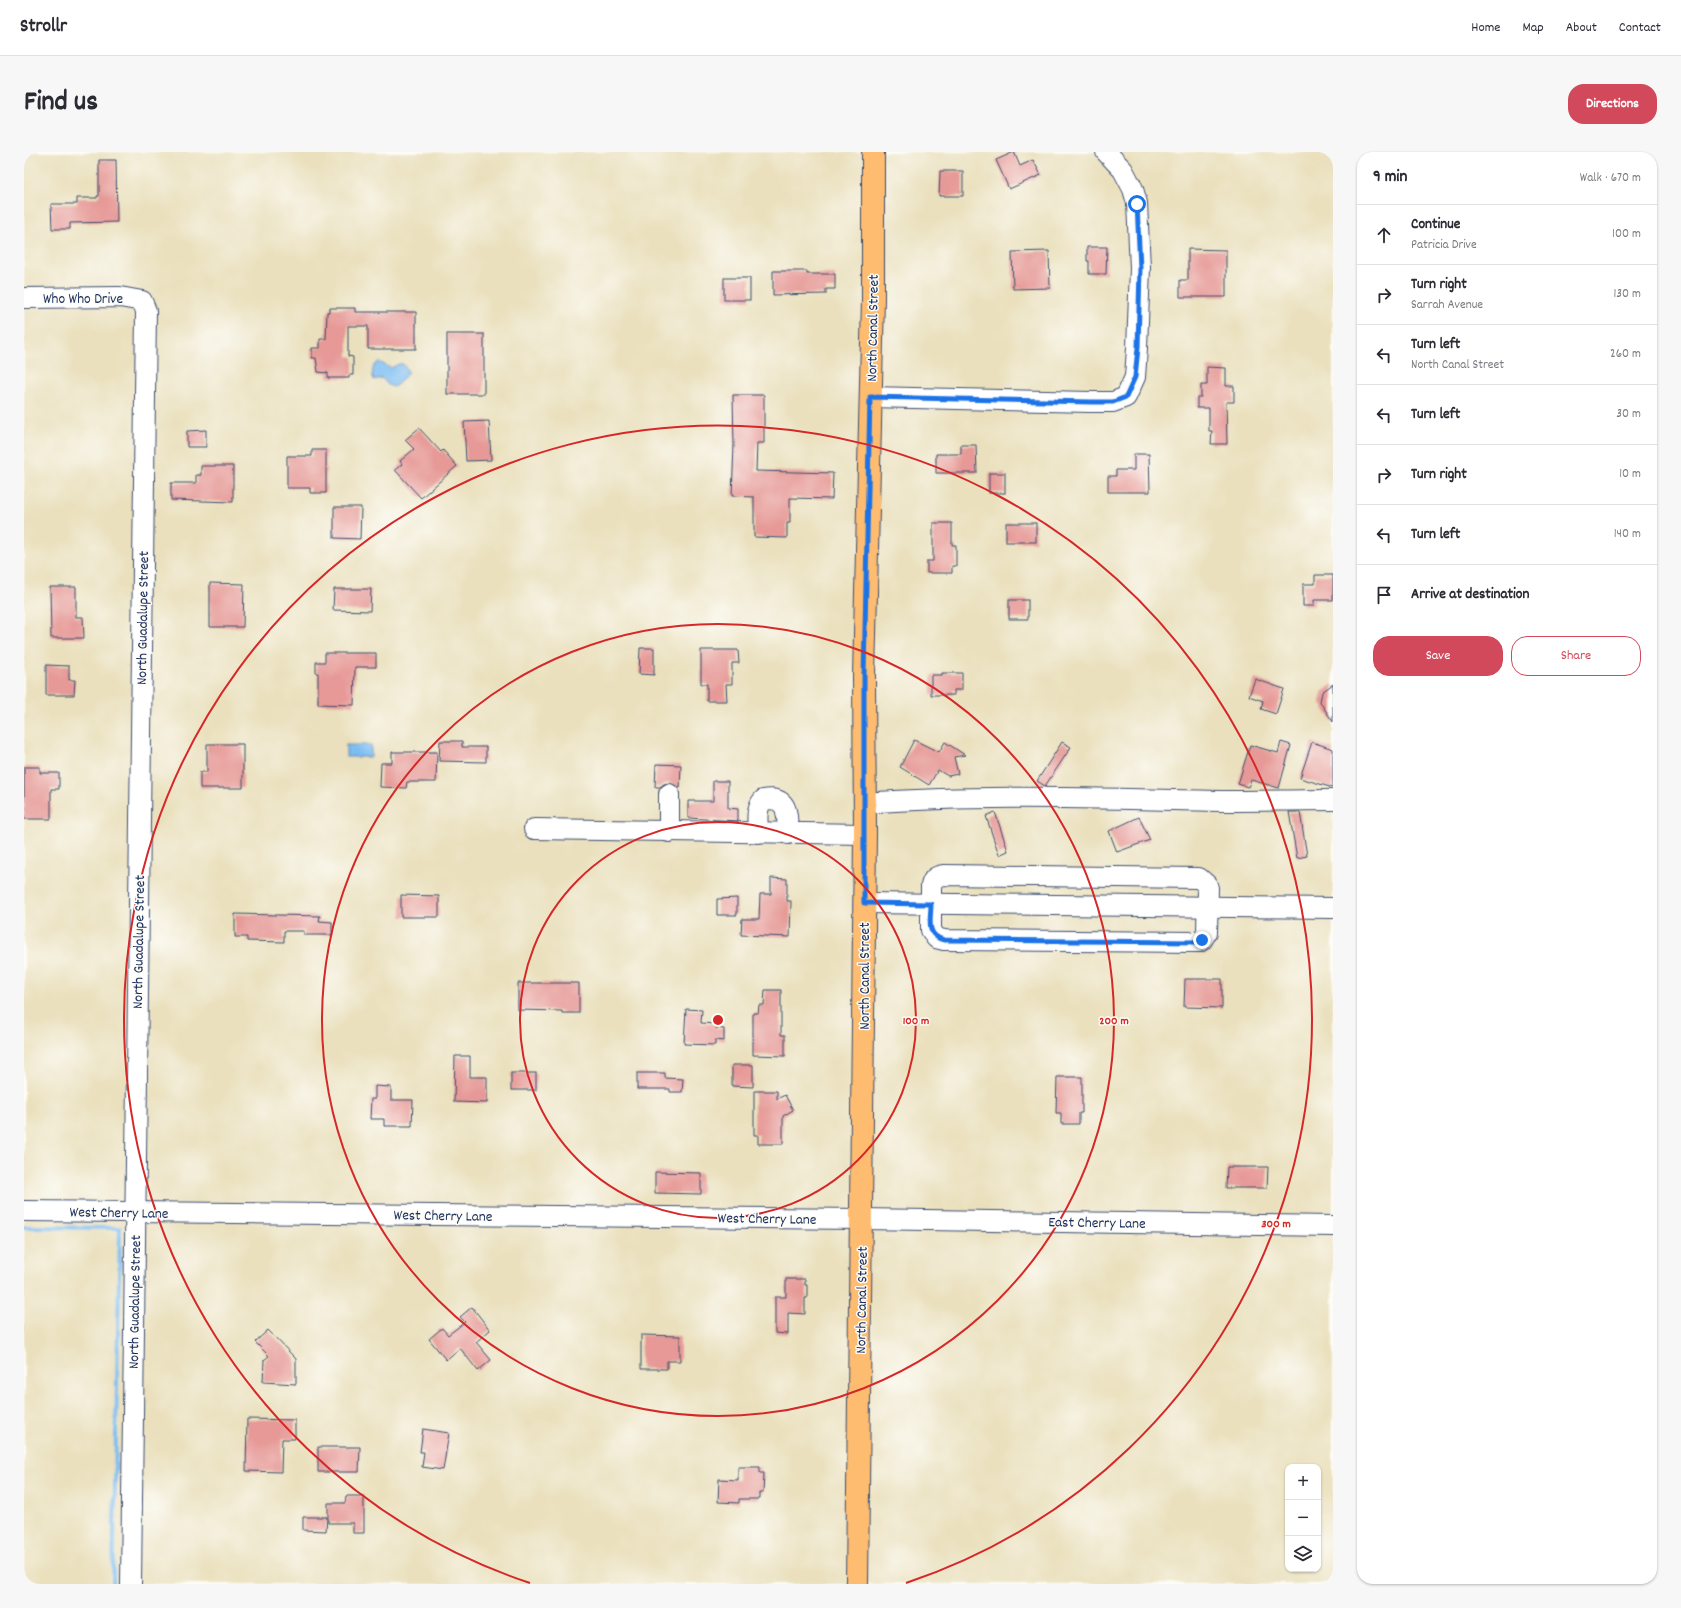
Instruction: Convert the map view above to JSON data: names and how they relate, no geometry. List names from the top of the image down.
{
  "streets": {
    "main road": ["North Canal Street"],
    "street": [
      "Who Who Drive",
      "North Guadalupe Street",
      "West Cherry Lane",
      "East Cherry Lane"
    ]
  },
  "crossings": [
    ["Who Who Drive", "North Guadalupe Street"],
    ["North Canal Street", "West Cherry Lane"],
    ["North Canal Street", "East Cherry Lane"],
    ["North Guadalupe Street", "West Cherry Lane"],
    ["West Cherry Lane", "East Cherry Lane"]
  ],
  "page": {
    "header": "Strollr",
    "nav": [
      "Home",
      "Map",
      "About",
      "Contact"
    ],
    "title": "Find us",
    "buttons": [
      "Directions",
      ["Save", "Share"]
    ],
    "heading": ["9 min", "Walk · 670 m"],
    "list": [
      ["Continue", "Patricia Drive", "100 m"],
      ["Turn right", "Sarrah Avenue", "130 m"],
      ["Turn left", "North Canal Street", "260 m"],
      ["Turn left", "30 m"],
      ["Turn right", "10 m"],
      ["Turn left", "140 m"],
      "Arrive at destination"
    ],
    "map_buttons": ["+", "−"]
  },
  "rings": ["100 m", "200 m", "300 m"]
}
